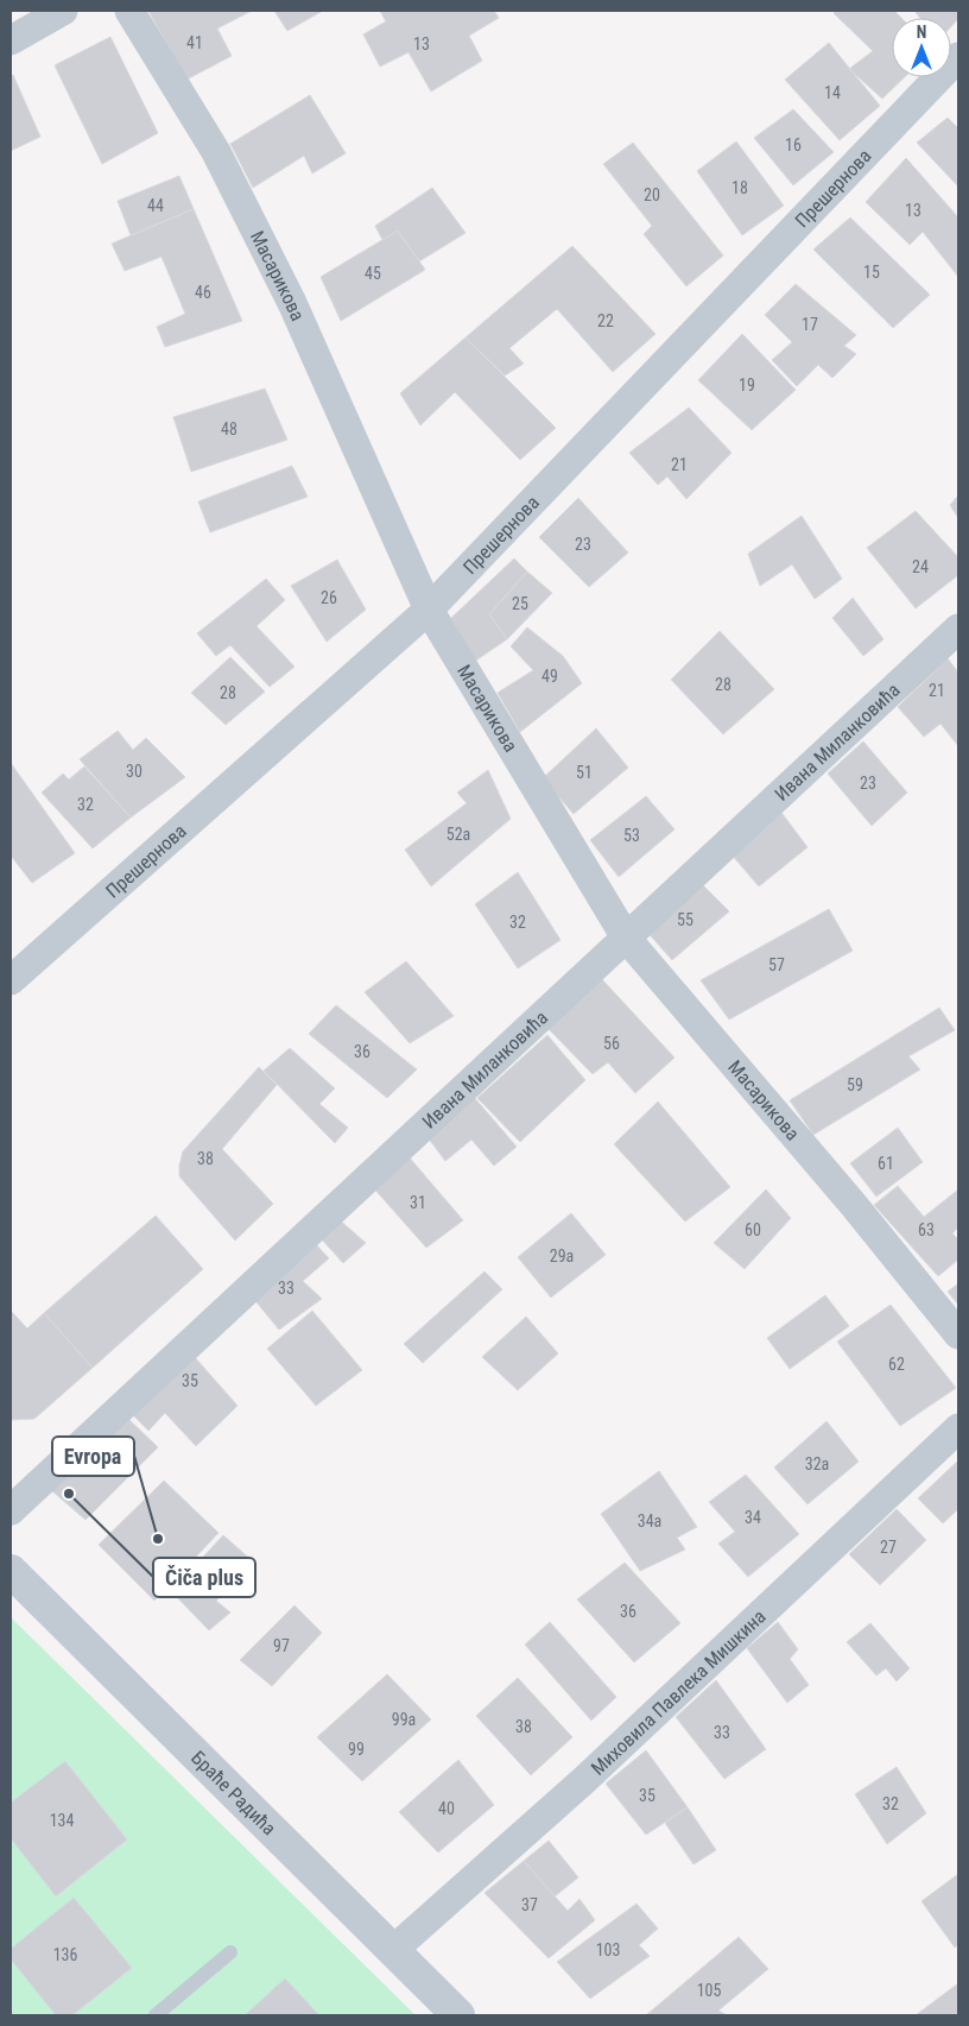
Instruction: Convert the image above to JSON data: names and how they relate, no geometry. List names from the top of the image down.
{
  "streets": {
    "street": [
      "Прешернова",
      "Масарикова",
      "Ивана Миланковића",
      "Миховила Павлека Мишкина",
      "Браће Радића"
    ]
  },
  "crossings": [
    ["Прешернова", "Масарикова"],
    ["Масарикова", "Ивана Миланковића"],
    ["Миховила Павлека Мишкина", "Браће Радића"]
  ],
  "places": ["Čiča plus", "Evropa"],
  "house_numbers": [
    "41",
    "13",
    "14",
    "16",
    "18",
    "20",
    "44",
    "13",
    "15",
    "45",
    "46",
    "22",
    "17",
    "19",
    "48",
    "21",
    "23",
    "24",
    "26",
    "25",
    "49",
    "28",
    "21",
    "28",
    "30",
    "51",
    "23",
    "32",
    "52a",
    "53",
    "55",
    "32",
    "57",
    "56",
    "36",
    "59",
    "38",
    "61",
    "31",
    "60",
    "63",
    "29a",
    "33",
    "62",
    "35",
    "32a",
    "34",
    "34a",
    "27",
    "36",
    "97",
    "99a",
    "38",
    "33",
    "99",
    "35",
    "32",
    "40",
    "134",
    "37",
    "103",
    "136",
    "105"
  ],
  "north": "top"
}
